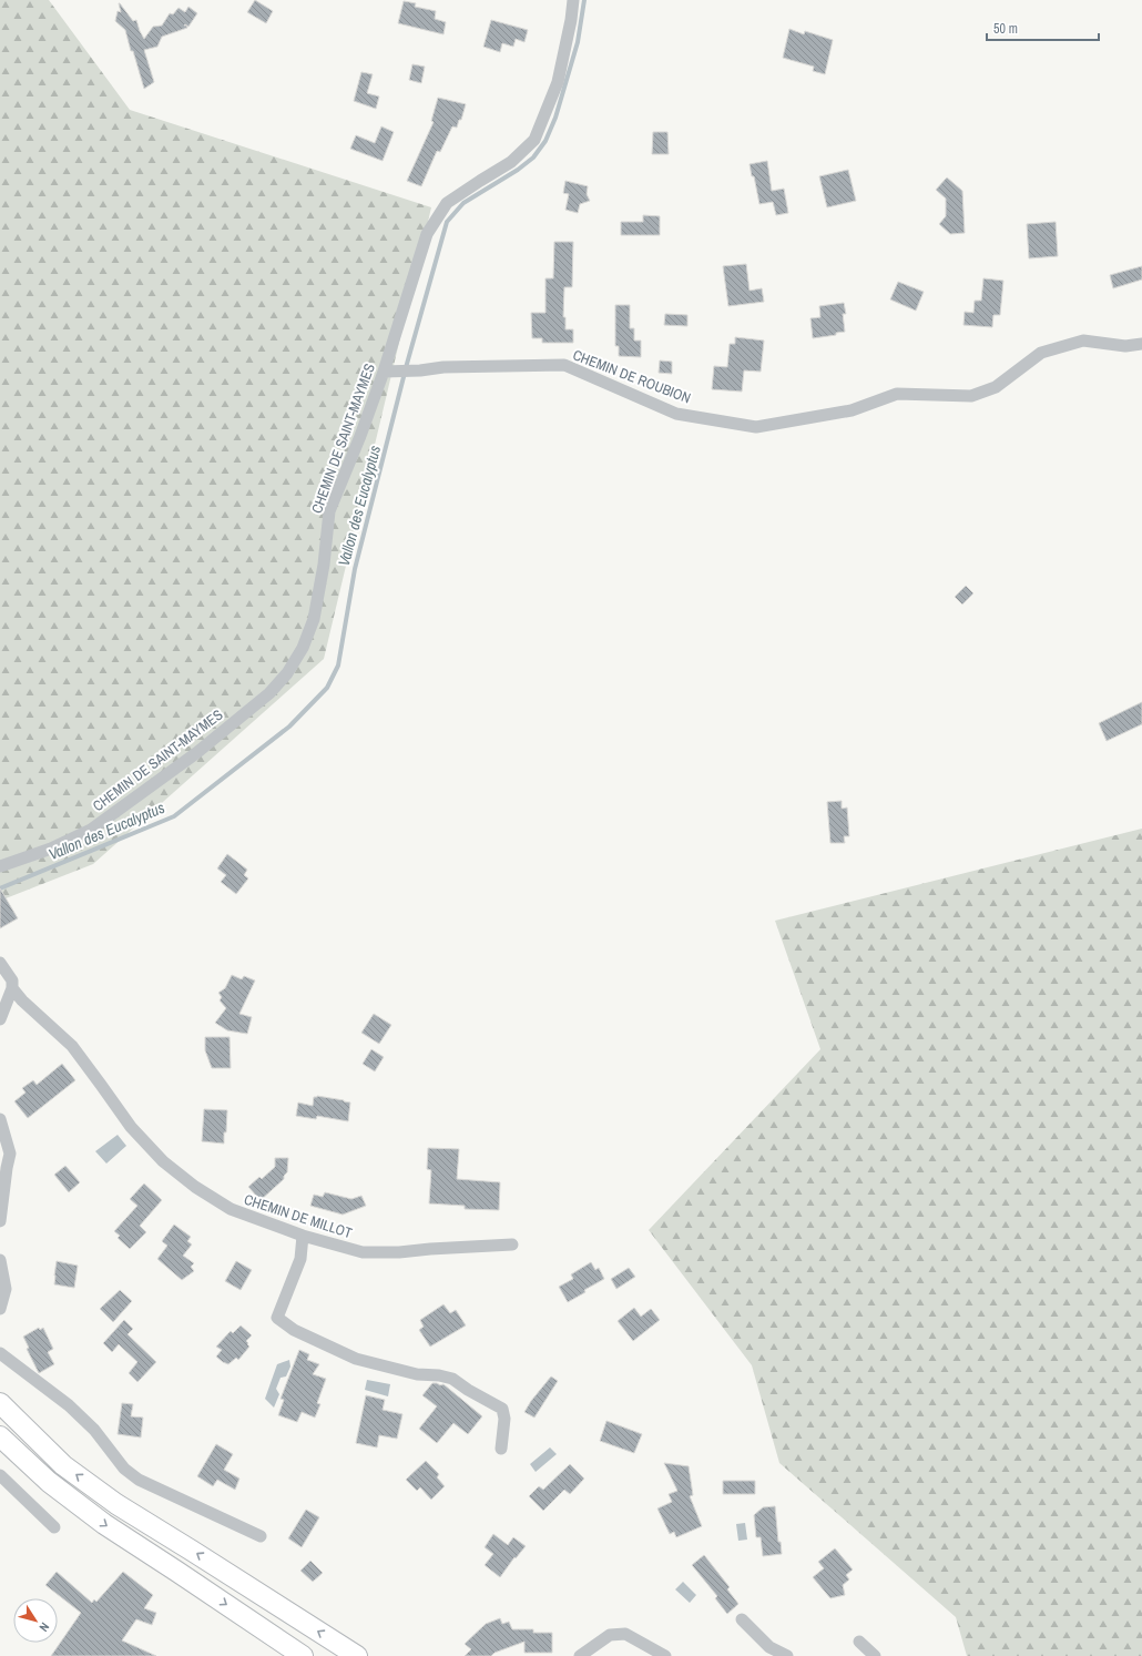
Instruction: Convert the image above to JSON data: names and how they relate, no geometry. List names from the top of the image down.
{
  "streets": {
    "street": ["CHEMIN DE ROUBION", "CHEMIN DE SAINT-MAYMES", "CHEMIN DE MILLOT"]
  },
  "crossings": [
    ["CHEMIN DE ROUBION", "CHEMIN DE SAINT-MAYMES"]
  ],
  "water": ["Vallon des Eucalyptus"],
  "scale_bar": "50 m",
  "north": "bottom right"
}
